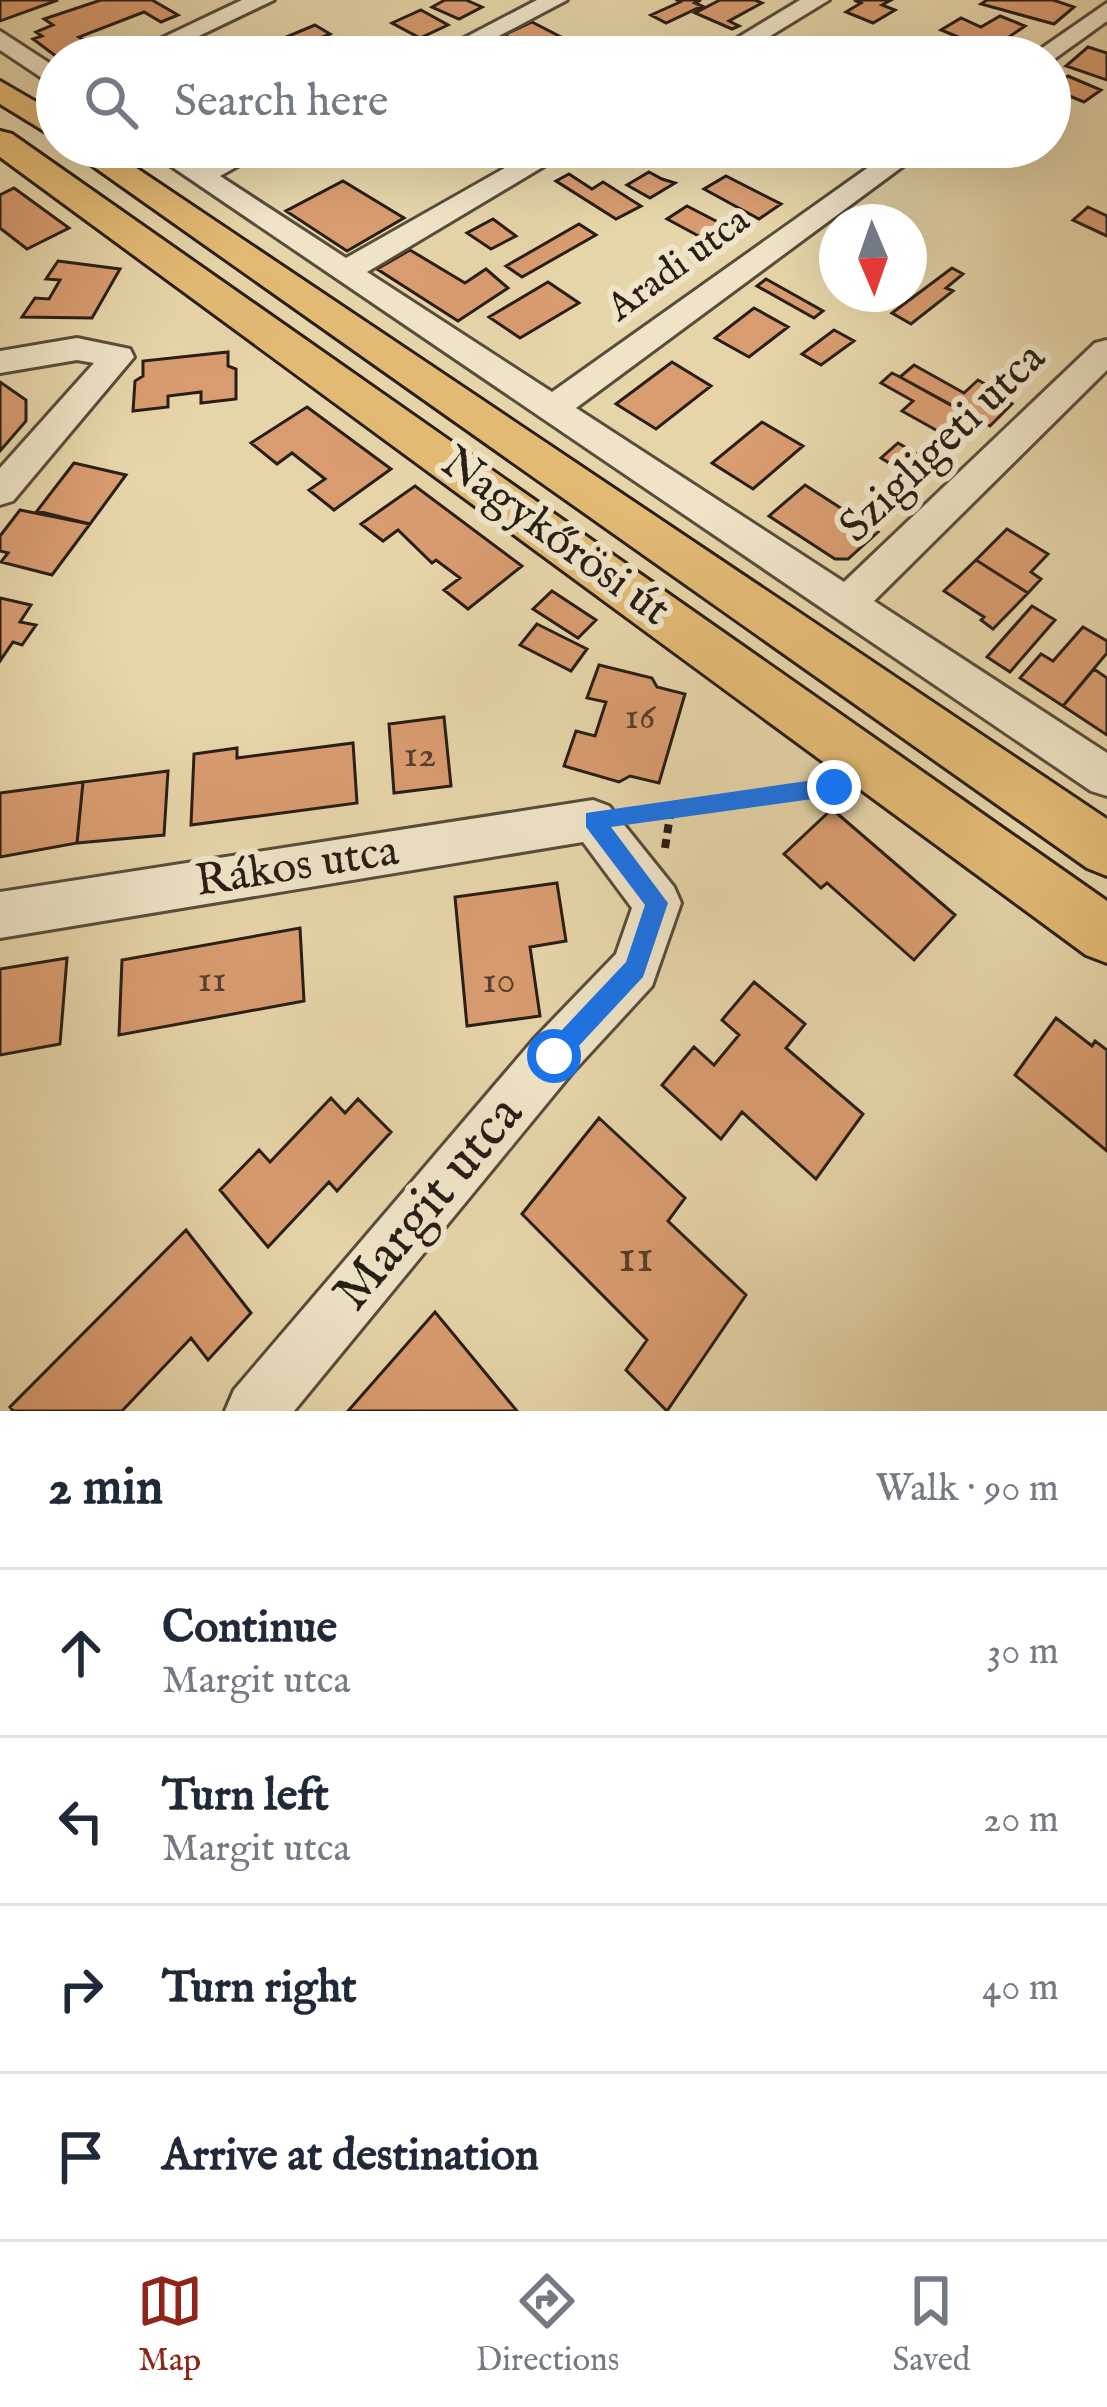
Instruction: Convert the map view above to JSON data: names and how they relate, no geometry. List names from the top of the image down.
{
  "streets": {
    "main road": ["Nagykőrösi út"],
    "street": [
      "Aradi utca",
      "Szigligeti utca",
      "Rákos utca",
      "Margit utca"
    ]
  },
  "crossings": [
    ["Rákos utca", "Margit utca"]
  ],
  "house_numbers": [
    "16",
    "12",
    "11",
    "10",
    "11"
  ],
  "north": "bottom",
  "page": {
    "search": "Search here",
    "heading": ["2 min", "Walk · 90 m"],
    "list": [
      ["Continue", "Margit utca", "30 m"],
      ["Turn left", "Margit utca", "20 m"],
      ["Turn right", "40 m"],
      "Arrive at destination"
    ],
    "nav": ["Map", "Directions", "Saved"]
  }
}
